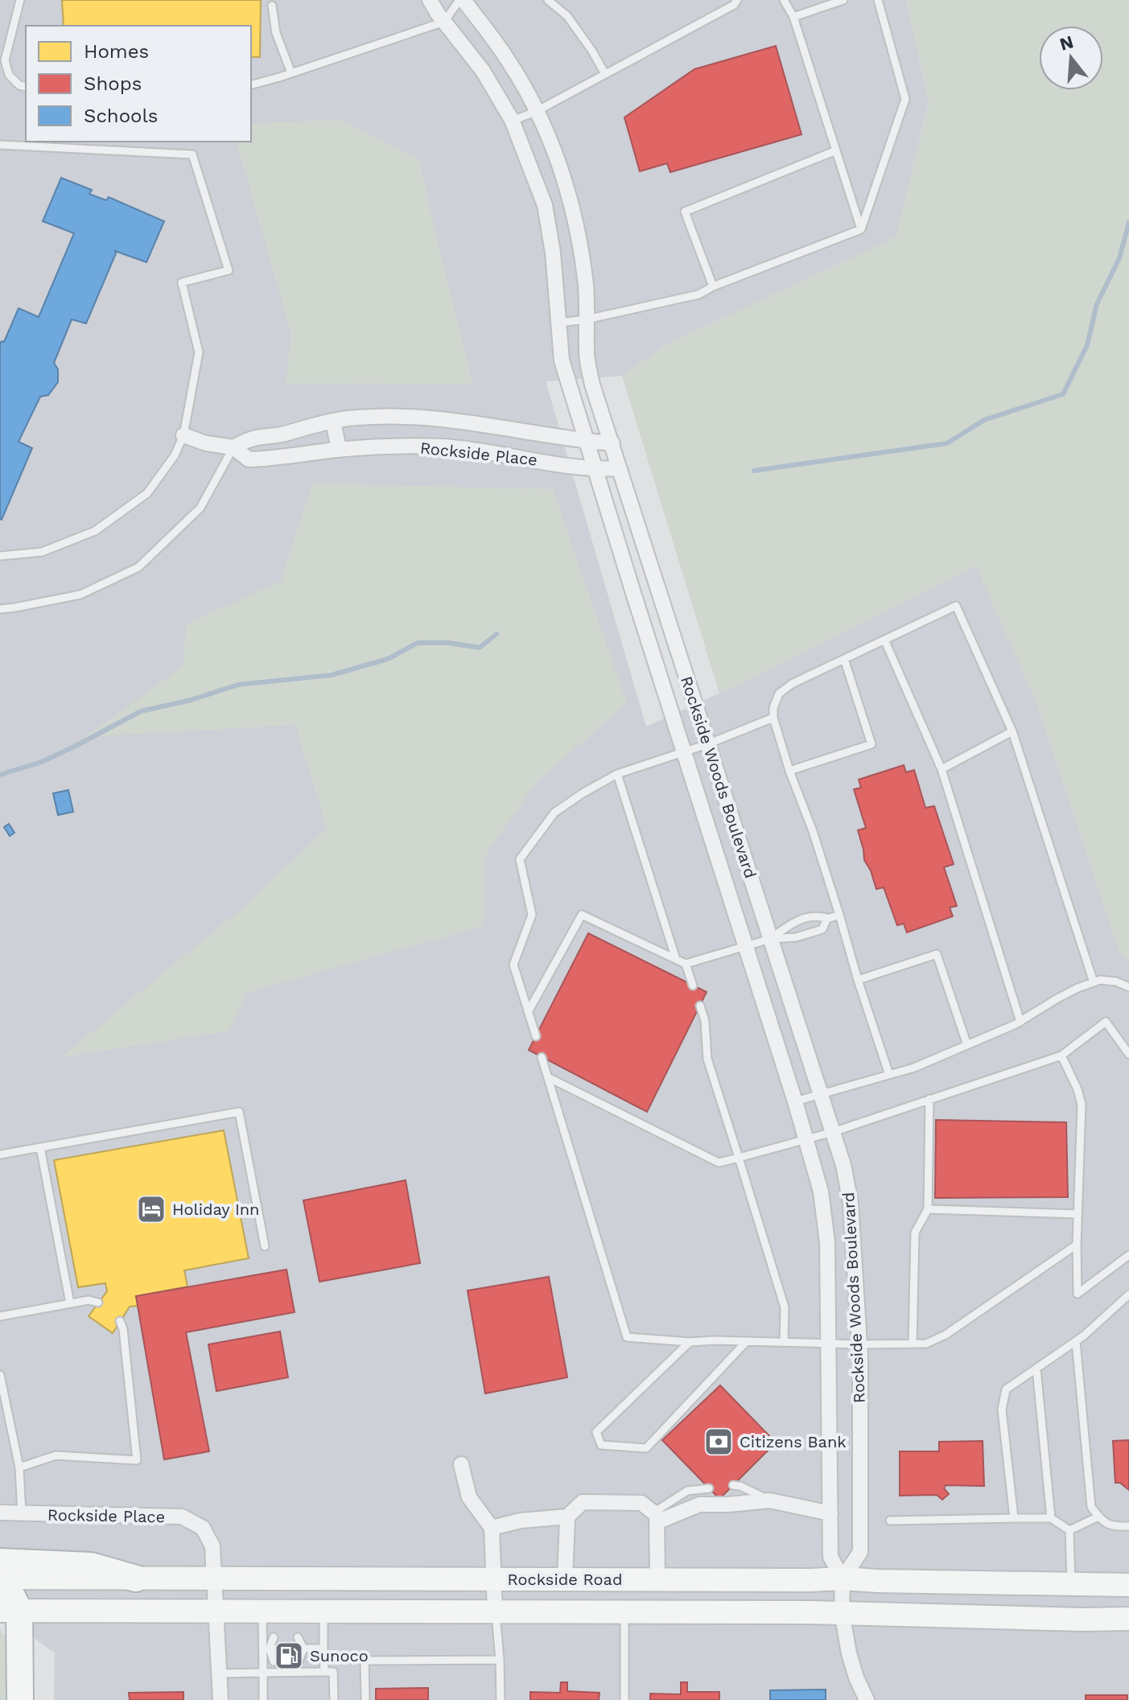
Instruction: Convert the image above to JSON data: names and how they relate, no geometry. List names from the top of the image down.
{
  "streets": {
    "main road": ["Rockside Road"],
    "street": ["Rockside Place", "Rockside Woods Boulevard"]
  },
  "crossings": [
    ["Rockside Place", "Rockside Woods Boulevard"],
    ["Rockside Place", "Rockside Road"],
    ["Rockside Woods Boulevard", "Rockside Road"]
  ],
  "places": {
    "hotel": ["Holiday Inn"],
    "bank": ["Citizens Bank"],
    "fuel station": ["Sunoco"]
  },
  "legend": ["Homes", "Shops", "Schools"],
  "north": "top"
}
